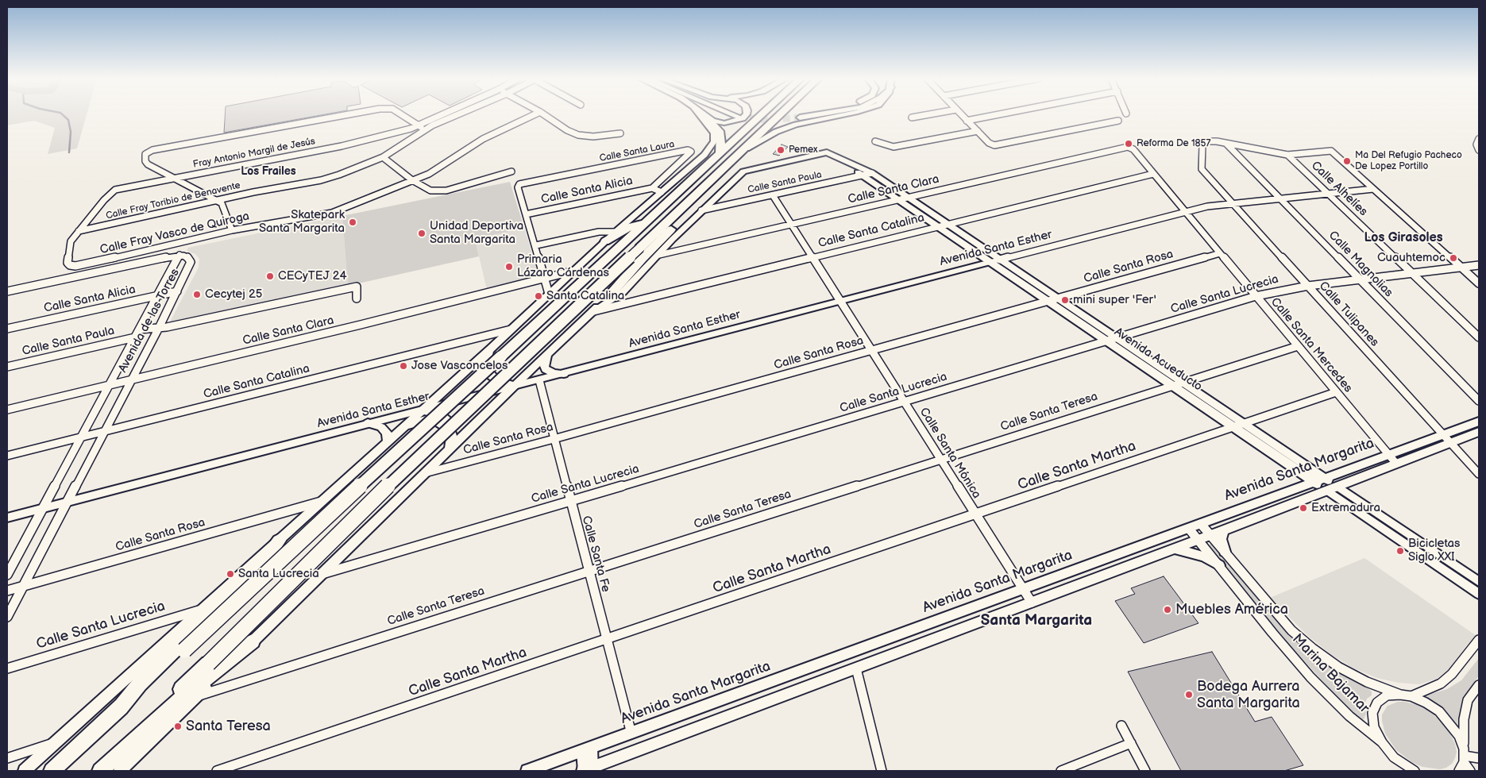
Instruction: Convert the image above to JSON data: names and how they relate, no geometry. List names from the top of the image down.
{
  "streets": {
    "main road": ["Avenida Acueducto", "Avenida Santa Margarita"],
    "street": [
      "Calle Santa Laura",
      "Fray Antonio Margil de Jesús",
      "Calle Santa Paula",
      "Calle Alhelíes",
      "Calle Santa Clara",
      "Calle Santa Alicia",
      "Calle Fray Toribio de Benavente",
      "Calle Santa Catalina",
      "Calle Fray Vasco de Quiroga",
      "Avenida Santa Esther",
      "Calle Magnolias",
      "Calle Santa Rosa",
      "Calle Santa Lucrecia",
      "Calle Tulipanes",
      "Avenida de las Torres",
      "Calle Santa Mercedes",
      "Calle Santa Teresa",
      "Calle Santa Mónica",
      "Calle Santa Martha",
      "Calle Santa Fe",
      "Marina Bajamar"
    ]
  },
  "crossings": [
    ["Calle Santa Laura", "Calle Santa Alicia"],
    ["Fray Antonio Margil de Jesús", "Calle Fray Toribio de Benavente"],
    ["Fray Antonio Margil de Jesús", "Calle Fray Vasco de Quiroga"],
    ["Calle Santa Paula", "Avenida de las Torres"],
    ["Calle Santa Paula", "Avenida Acueducto"],
    ["Calle Santa Paula", "Calle Santa Mónica"],
    ["Calle Alhelíes", "Avenida Santa Esther"],
    ["Calle Alhelíes", "Calle Santa Lucrecia"],
    ["Calle Santa Clara", "Avenida de las Torres"],
    ["Calle Santa Clara", "Calle Santa Mercedes"],
    ["Calle Santa Clara", "Avenida Acueducto"],
    ["Calle Santa Clara", "Calle Santa Mónica"],
    ["Calle Santa Alicia", "Avenida de las Torres"],
    ["Calle Fray Toribio de Benavente", "Calle Fray Vasco de Quiroga"],
    ["Calle Santa Catalina", "Avenida de las Torres"],
    ["Calle Santa Catalina", "Calle Santa Mercedes"],
    ["Calle Santa Catalina", "Avenida Acueducto"],
    ["Calle Santa Catalina", "Calle Santa Mónica"],
    ["Avenida Santa Esther", "Calle Magnolias"],
    ["Avenida Santa Esther", "Calle Tulipanes"],
    ["Avenida Santa Esther", "Avenida de las Torres"],
    ["Avenida Santa Esther", "Calle Santa Mercedes"],
    ["Avenida Santa Esther", "Avenida Acueducto"],
    ["Avenida Santa Esther", "Calle Santa Mónica"],
    ["Avenida Santa Esther", "Calle Santa Fe"],
    ["Calle Magnolias", "Calle Santa Lucrecia"],
    ["Calle Magnolias", "Calle Tulipanes"],
    ["Calle Santa Rosa", "Avenida de las Torres"],
    ["Calle Santa Rosa", "Calle Santa Mercedes"],
    ["Calle Santa Rosa", "Avenida Acueducto"],
    ["Calle Santa Rosa", "Calle Santa Mónica"],
    ["Calle Santa Rosa", "Calle Santa Fe"],
    ["Calle Santa Lucrecia", "Calle Tulipanes"],
    ["Calle Santa Lucrecia", "Calle Santa Mercedes"],
    ["Calle Santa Lucrecia", "Avenida Acueducto"],
    ["Calle Santa Lucrecia", "Calle Santa Mónica"],
    ["Calle Santa Lucrecia", "Calle Santa Fe"],
    ["Calle Tulipanes", "Avenida Santa Margarita"],
    ["Calle Santa Mercedes", "Calle Santa Teresa"],
    ["Calle Santa Mercedes", "Calle Santa Martha"],
    ["Calle Santa Mercedes", "Avenida Santa Margarita"],
    ["Avenida Acueducto", "Calle Santa Teresa"],
    ["Avenida Acueducto", "Calle Santa Martha"],
    ["Avenida Acueducto", "Avenida Santa Margarita"],
    ["Calle Santa Teresa", "Calle Santa Mónica"],
    ["Calle Santa Teresa", "Calle Santa Fe"],
    ["Calle Santa Mónica", "Calle Santa Martha"],
    ["Calle Santa Mónica", "Avenida Santa Margarita"],
    ["Calle Santa Martha", "Calle Santa Fe"],
    ["Avenida Santa Margarita", "Calle Santa Fe"],
    ["Avenida Santa Margarita", "Marina Bajamar"]
  ],
  "districts": ["Los Frailes", "Los Girasoles", "Santa Margarita"],
  "places": [
    "Reforma De 1857",
    "Pemex",
    "Ma Del Refugio Pacheco De Lopez Portillo",
    "Skatepark Santa Margarita",
    "Unidad Deportiva Santa Margarita",
    "Cuauhtemoc",
    "Primaria Lázaro Cárdenas",
    "CECyTEJ 24",
    "Cecytej 25",
    "Santa Catalina",
    "mini super 'Fer'",
    "Jose Vasconcelos",
    "Extremadura",
    "Bicicletas Siglo XXI",
    "Santa Lucrecia",
    "Muebles América",
    "Bodega Aurrera Santa Margarita",
    "Santa Teresa"
  ]
}
